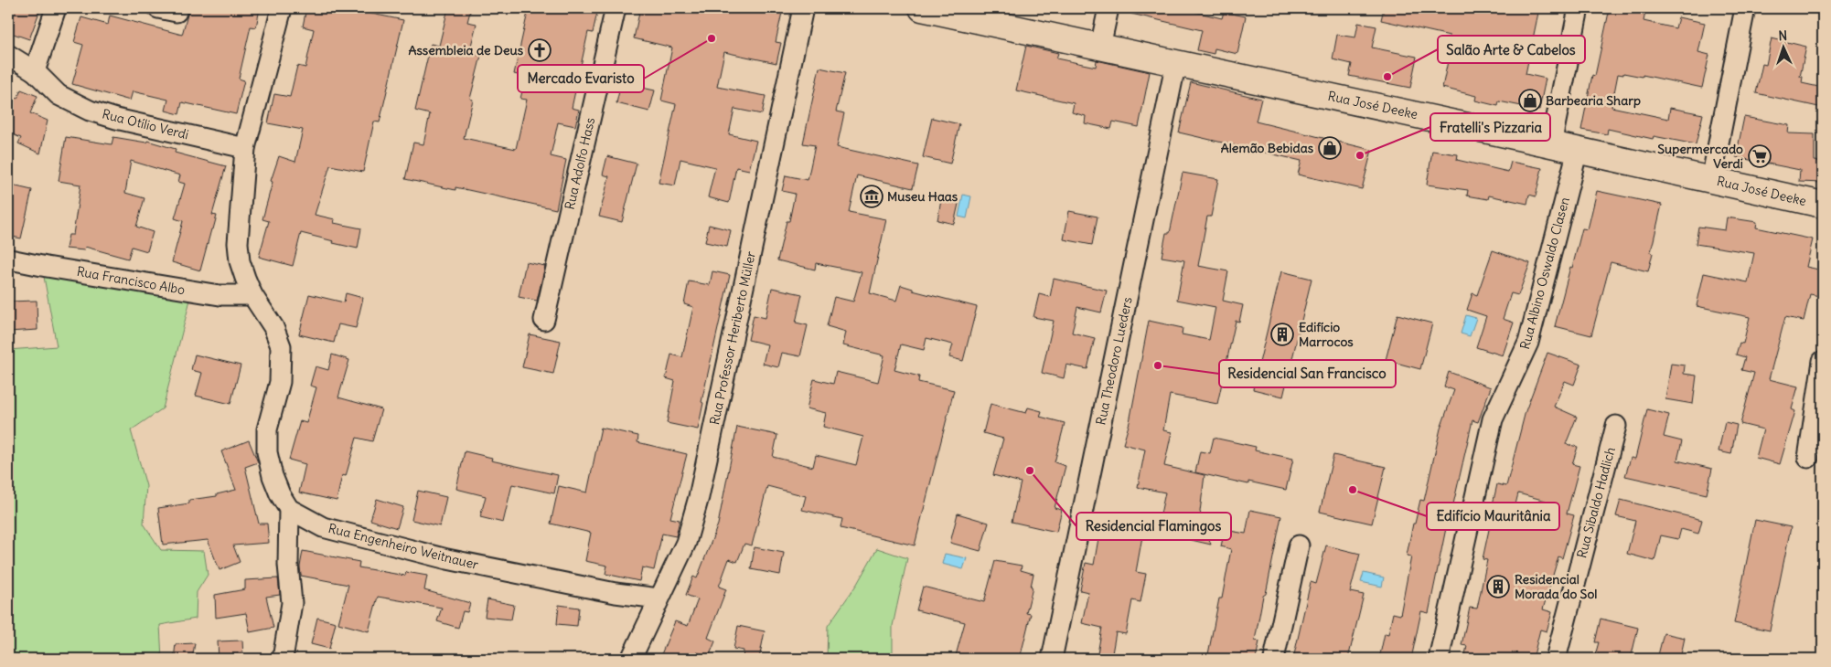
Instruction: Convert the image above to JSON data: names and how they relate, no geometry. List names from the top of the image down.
{
  "streets": {
    "street": [
      "Rua José Deeke",
      "Rua Otílio Verdi",
      "Rua Adolfo Hass",
      "Rua Albino Oswaldo Clasen",
      "Rua Francisco Albo",
      "Rua Professor Heriberto Müller",
      "Rua Theodoro Lueders",
      "Rua Sibaldo Hadlich",
      "Rua Engenheiro Weitnauer"
    ]
  },
  "crossings": [
    ["Rua José Deeke", "Rua Albino Oswaldo Clasen"],
    ["Rua José Deeke", "Rua Theodoro Lueders"],
    ["Rua Professor Heriberto Müller", "Rua Engenheiro Weitnauer"]
  ],
  "places": {
    "other": [
      "Mercado Evaristo",
      "Salão Arte & Cabelos",
      "Fratelli's Pizzaria",
      "Residencial San Francisco",
      "Residencial Flamingos",
      "Edifício Mauritânia"
    ],
    "church": ["Assembleia de Deus"],
    "shop": ["Barbearia Sharp", "Alemão Bebidas"],
    "supermarket": ["Supermercado Verdi"],
    "museum": ["Museu Haas"],
    "building": ["Edifício Marrocos", "Residencial Morada do Sol"]
  },
  "north": "top"
}
